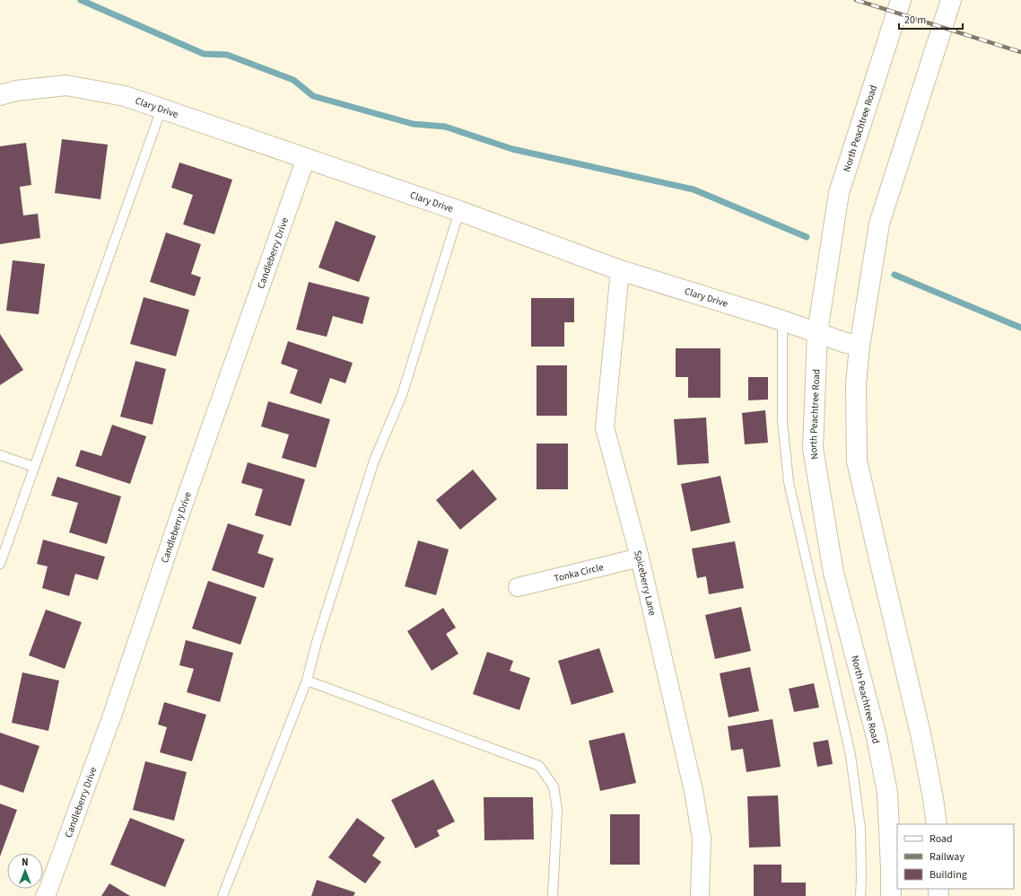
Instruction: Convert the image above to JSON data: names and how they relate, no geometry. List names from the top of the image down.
{
  "streets": {
    "main road": ["Clary Drive", "North Peachtree Road"],
    "street": ["Candleberry Drive", "Tonka Circle", "Spiceberry Lane"]
  },
  "crossings": [
    ["Clary Drive", "North Peachtree Road"],
    ["Clary Drive", "Candleberry Drive"],
    ["Clary Drive", "Spiceberry Lane"],
    ["Tonka Circle", "Spiceberry Lane"]
  ],
  "legend": ["Road", "Railway", "Building"],
  "scale_bar": "20 m",
  "north": "top"
}
